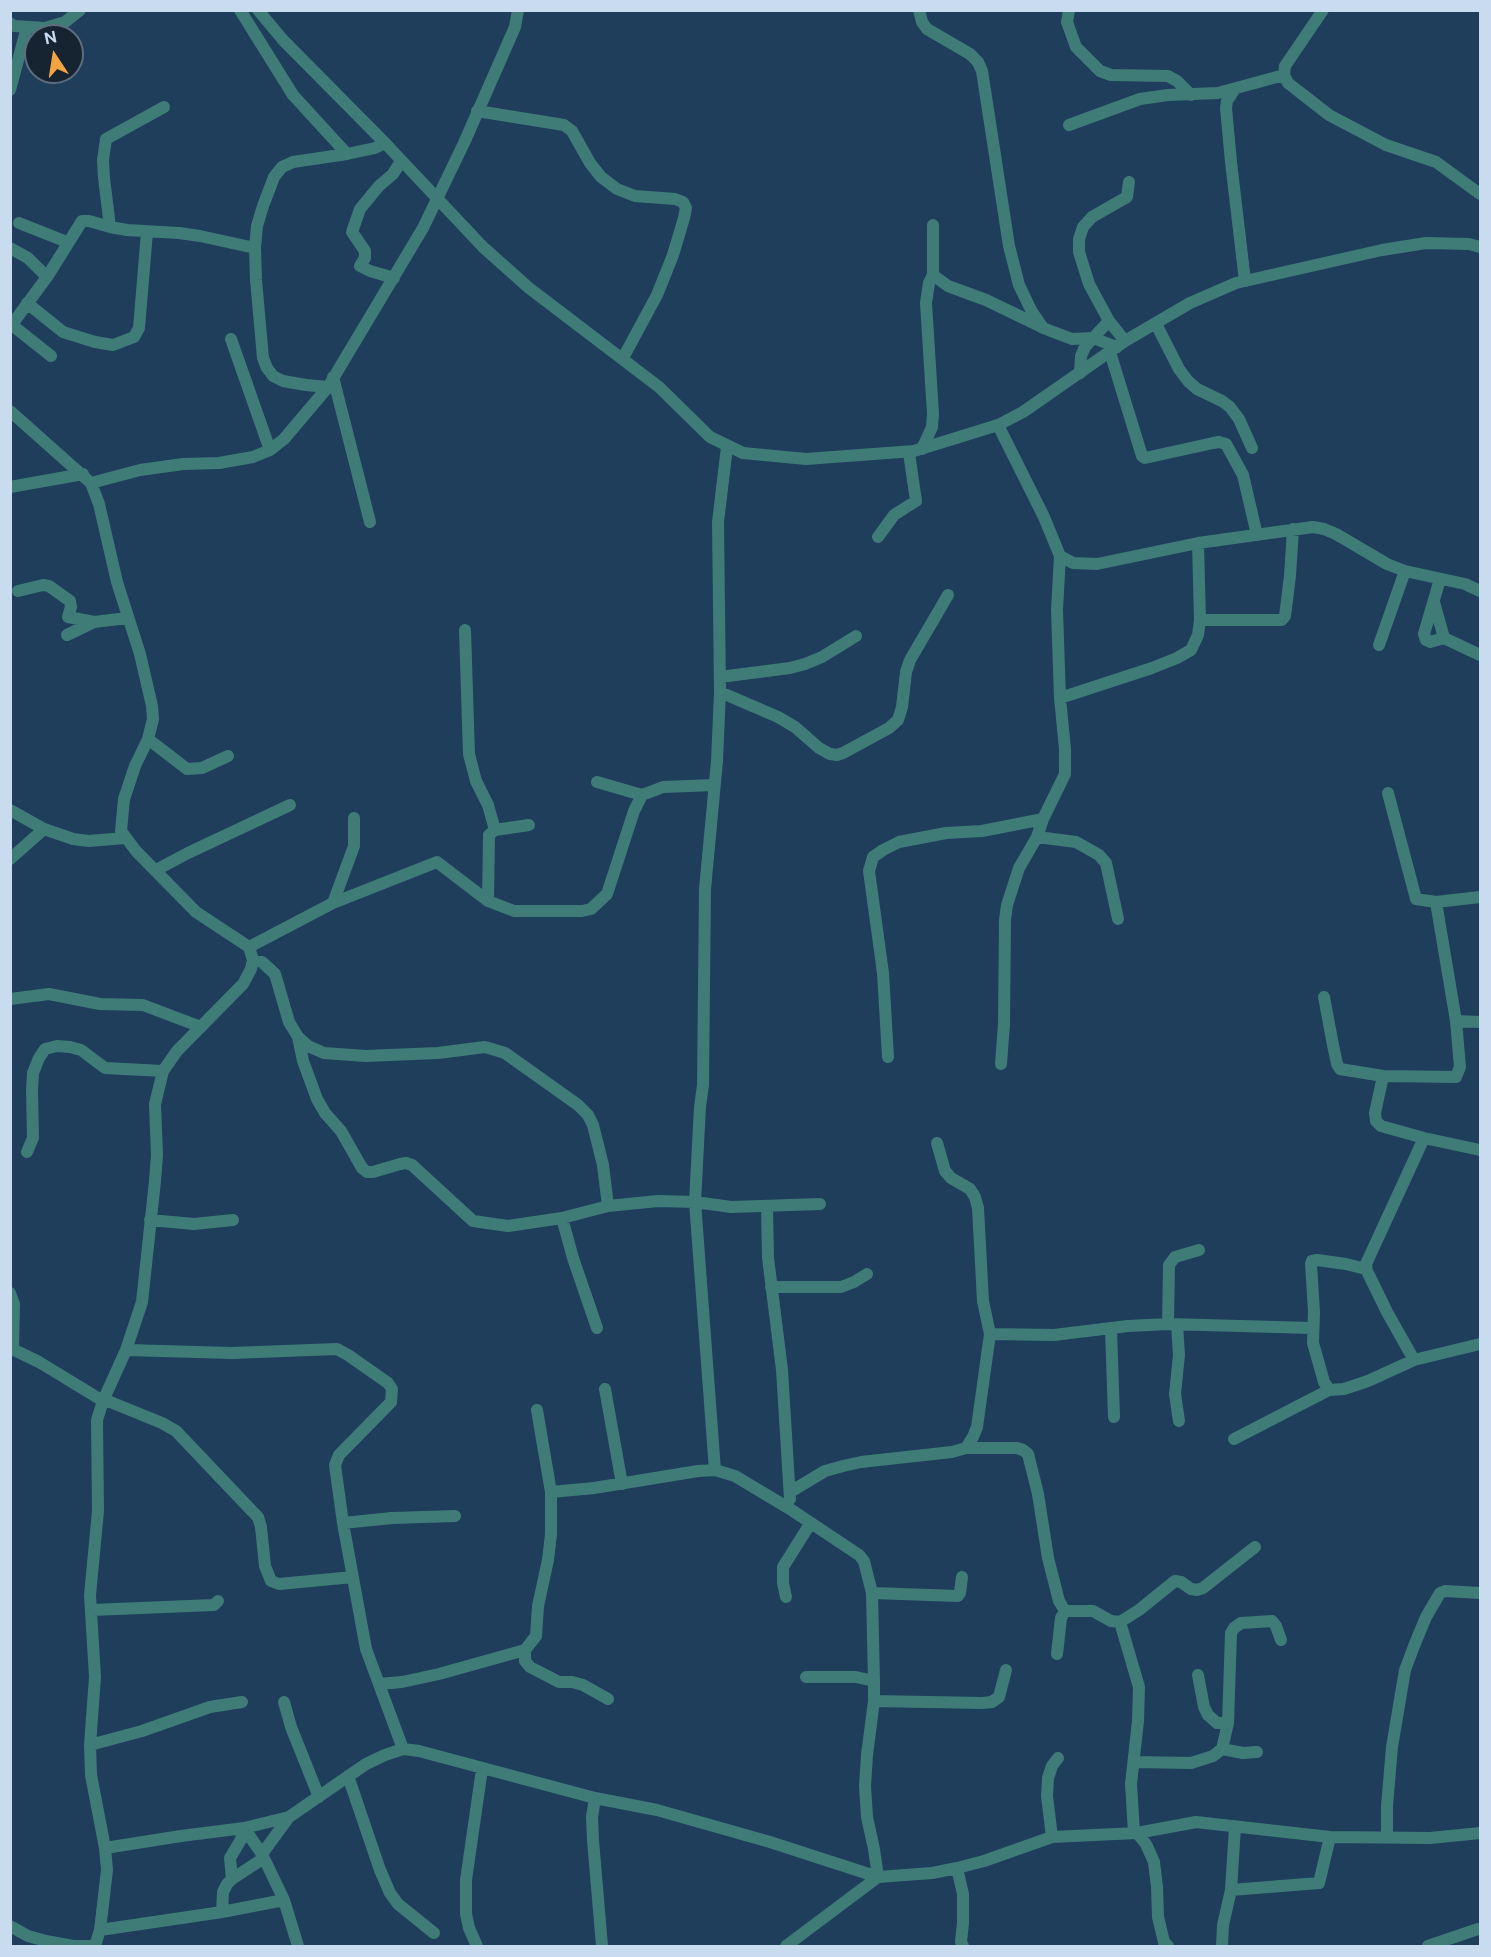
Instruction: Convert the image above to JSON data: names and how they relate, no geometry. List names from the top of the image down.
{
  "north": "top"
}
